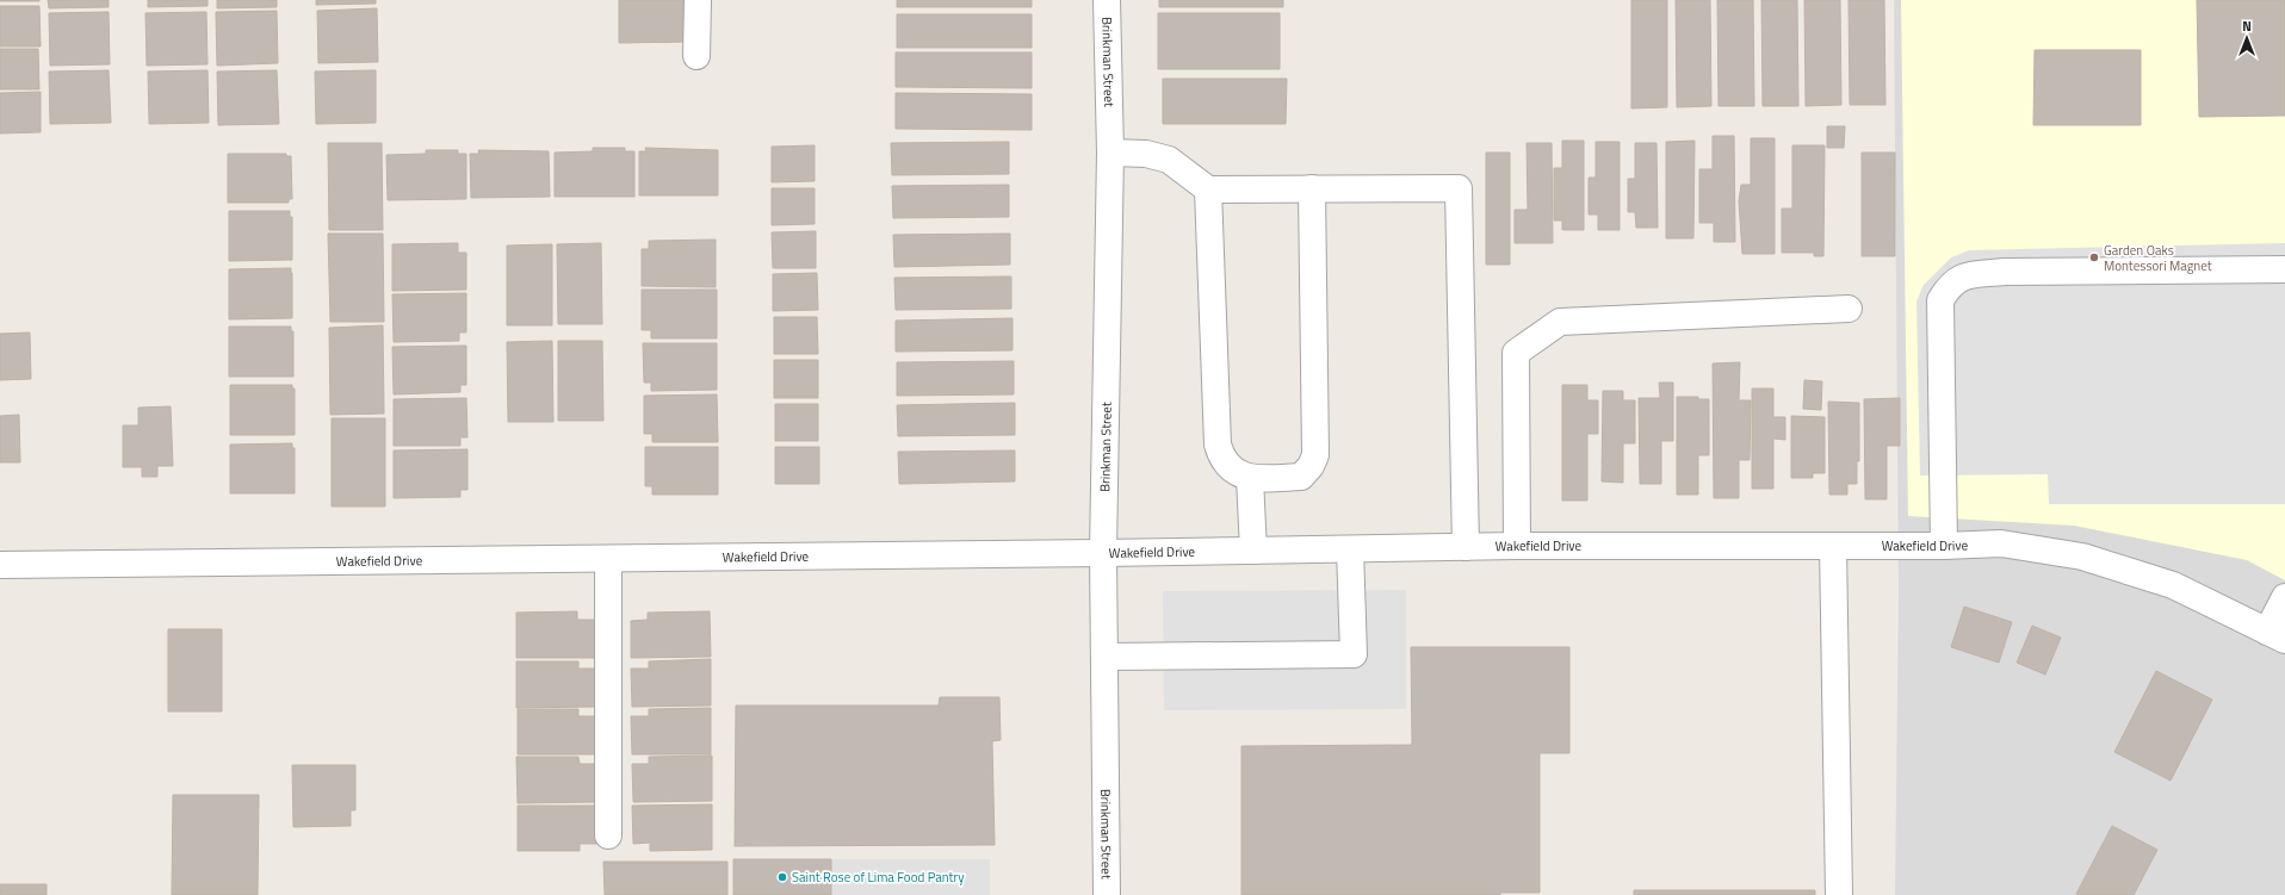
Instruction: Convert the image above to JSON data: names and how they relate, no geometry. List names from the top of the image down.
{
  "streets": {
    "street": ["Brinkman Street", "Wakefield Drive"]
  },
  "crossings": [
    ["Brinkman Street", "Wakefield Drive"]
  ],
  "places": ["Garden Oaks Montessori Magnet", "Saint Rose of Lima Food Pantry"],
  "north": "top"
}
